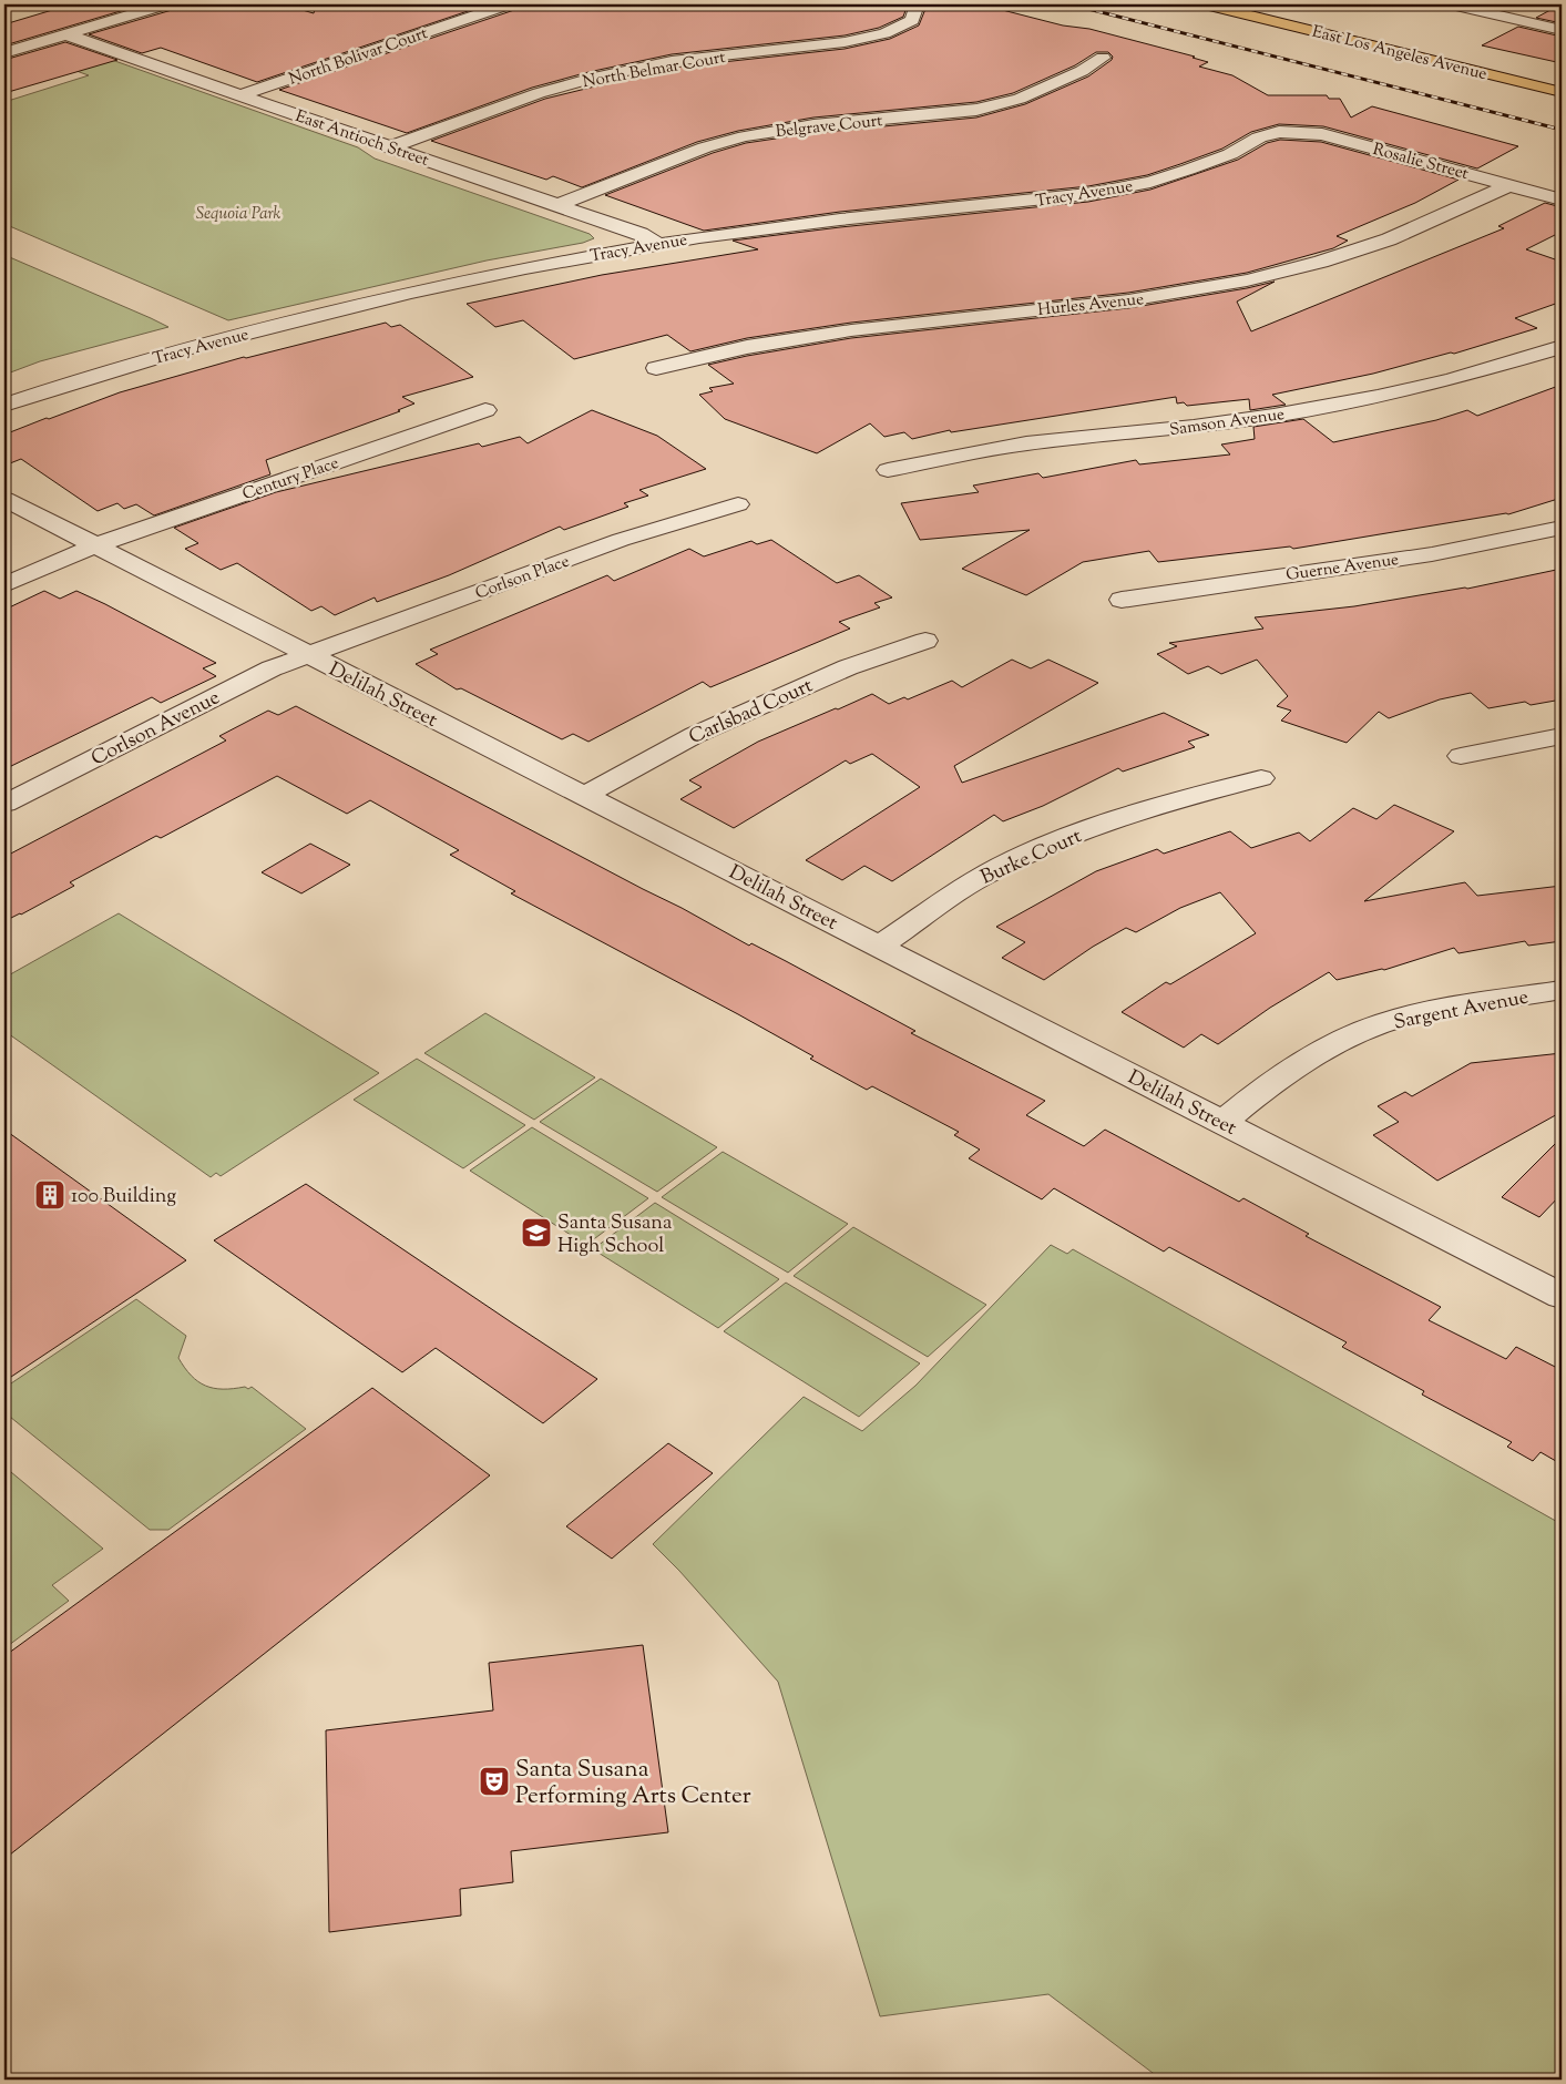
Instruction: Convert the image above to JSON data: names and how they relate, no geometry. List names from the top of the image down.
{
  "streets": {
    "main road": ["East Los Angeles Avenue"],
    "street": [
      "North Bolivar Court",
      "North Belmar Court",
      "Belgrave Court",
      "East Antioch Street",
      "Rosalie Street",
      "Tracy Avenue",
      "Hurles Avenue",
      "Samson Avenue",
      "Century Place",
      "Guerne Avenue",
      "Corlson Place",
      "Delilah Street",
      "Carlsbad Court",
      "Corlson Avenue",
      "Burke Court",
      "Sargent Avenue"
    ]
  },
  "crossings": [
    ["North Bolivar Court", "East Antioch Street"],
    ["North Belmar Court", "East Antioch Street"],
    ["Belgrave Court", "East Antioch Street"],
    ["East Antioch Street", "Tracy Avenue"],
    ["Rosalie Street", "Tracy Avenue"],
    ["Rosalie Street", "Hurles Avenue"],
    ["Century Place", "Delilah Street"],
    ["Corlson Place", "Delilah Street"],
    ["Corlson Place", "Corlson Avenue"],
    ["Delilah Street", "Carlsbad Court"],
    ["Delilah Street", "Corlson Avenue"],
    ["Delilah Street", "Burke Court"],
    ["Delilah Street", "Sargent Avenue"]
  ],
  "parks": ["Sequoia Park"],
  "places": {
    "building": ["100 Building"],
    "school or university": ["Santa Susana High School"],
    "theatre": ["Santa Susana Performing Arts Center"]
  }
}
